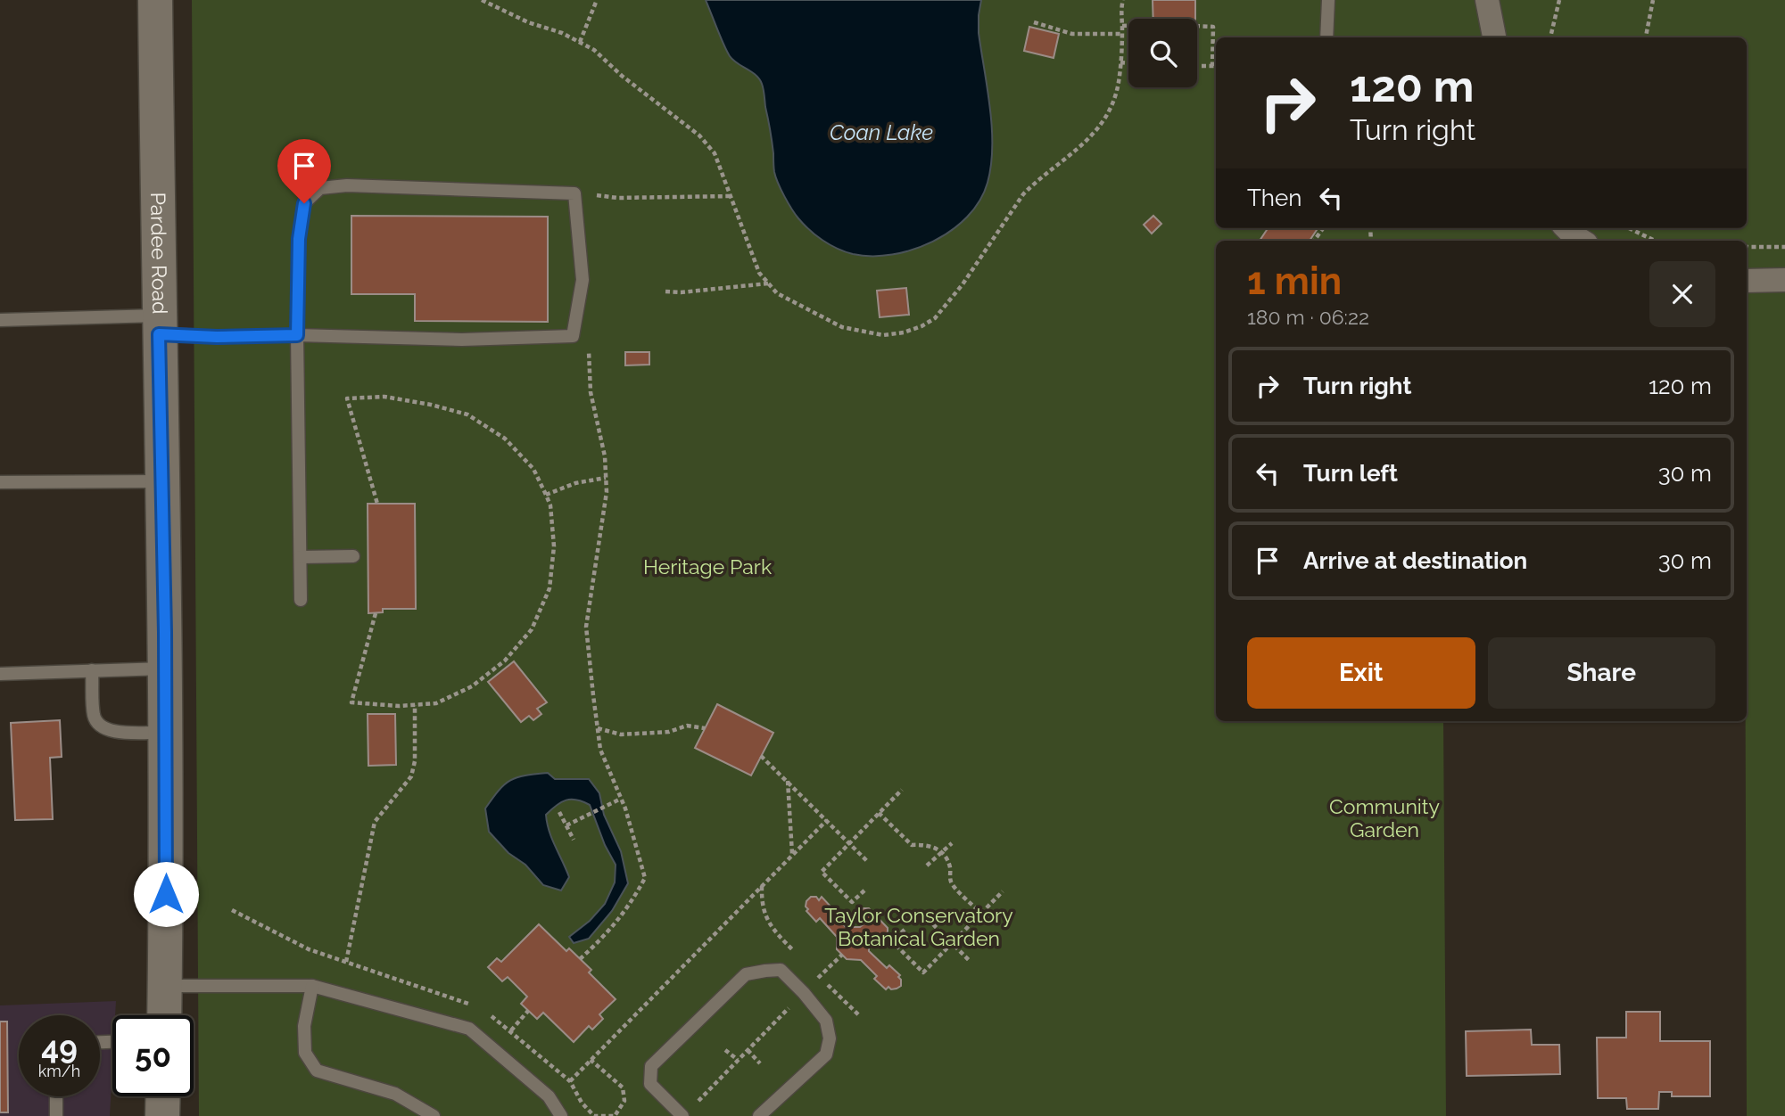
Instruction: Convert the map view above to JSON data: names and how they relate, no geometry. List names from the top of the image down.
{
  "streets": {
    "main road": ["Pardee Road"]
  },
  "water": ["Coan Lake"],
  "parks": ["Heritage Park", "Community Garden", "Taylor Conservatory Botanical Garden"],
  "page": {
    "turn": ["120 m", "Turn right"],
    "then": "Then",
    "heading": ["1 min", "180 m · 06:22"],
    "list": [
      {
        "name": "Turn right",
        "value": "120 m"
      },
      {
        "name": "Turn left",
        "value": "30 m"
      },
      {
        "name": "Arrive at destination",
        "value": "30 m"
      }
    ],
    "buttons": ["Exit", "Share"],
    "speed": "49 km/h",
    "limit": "50"
  }
}
